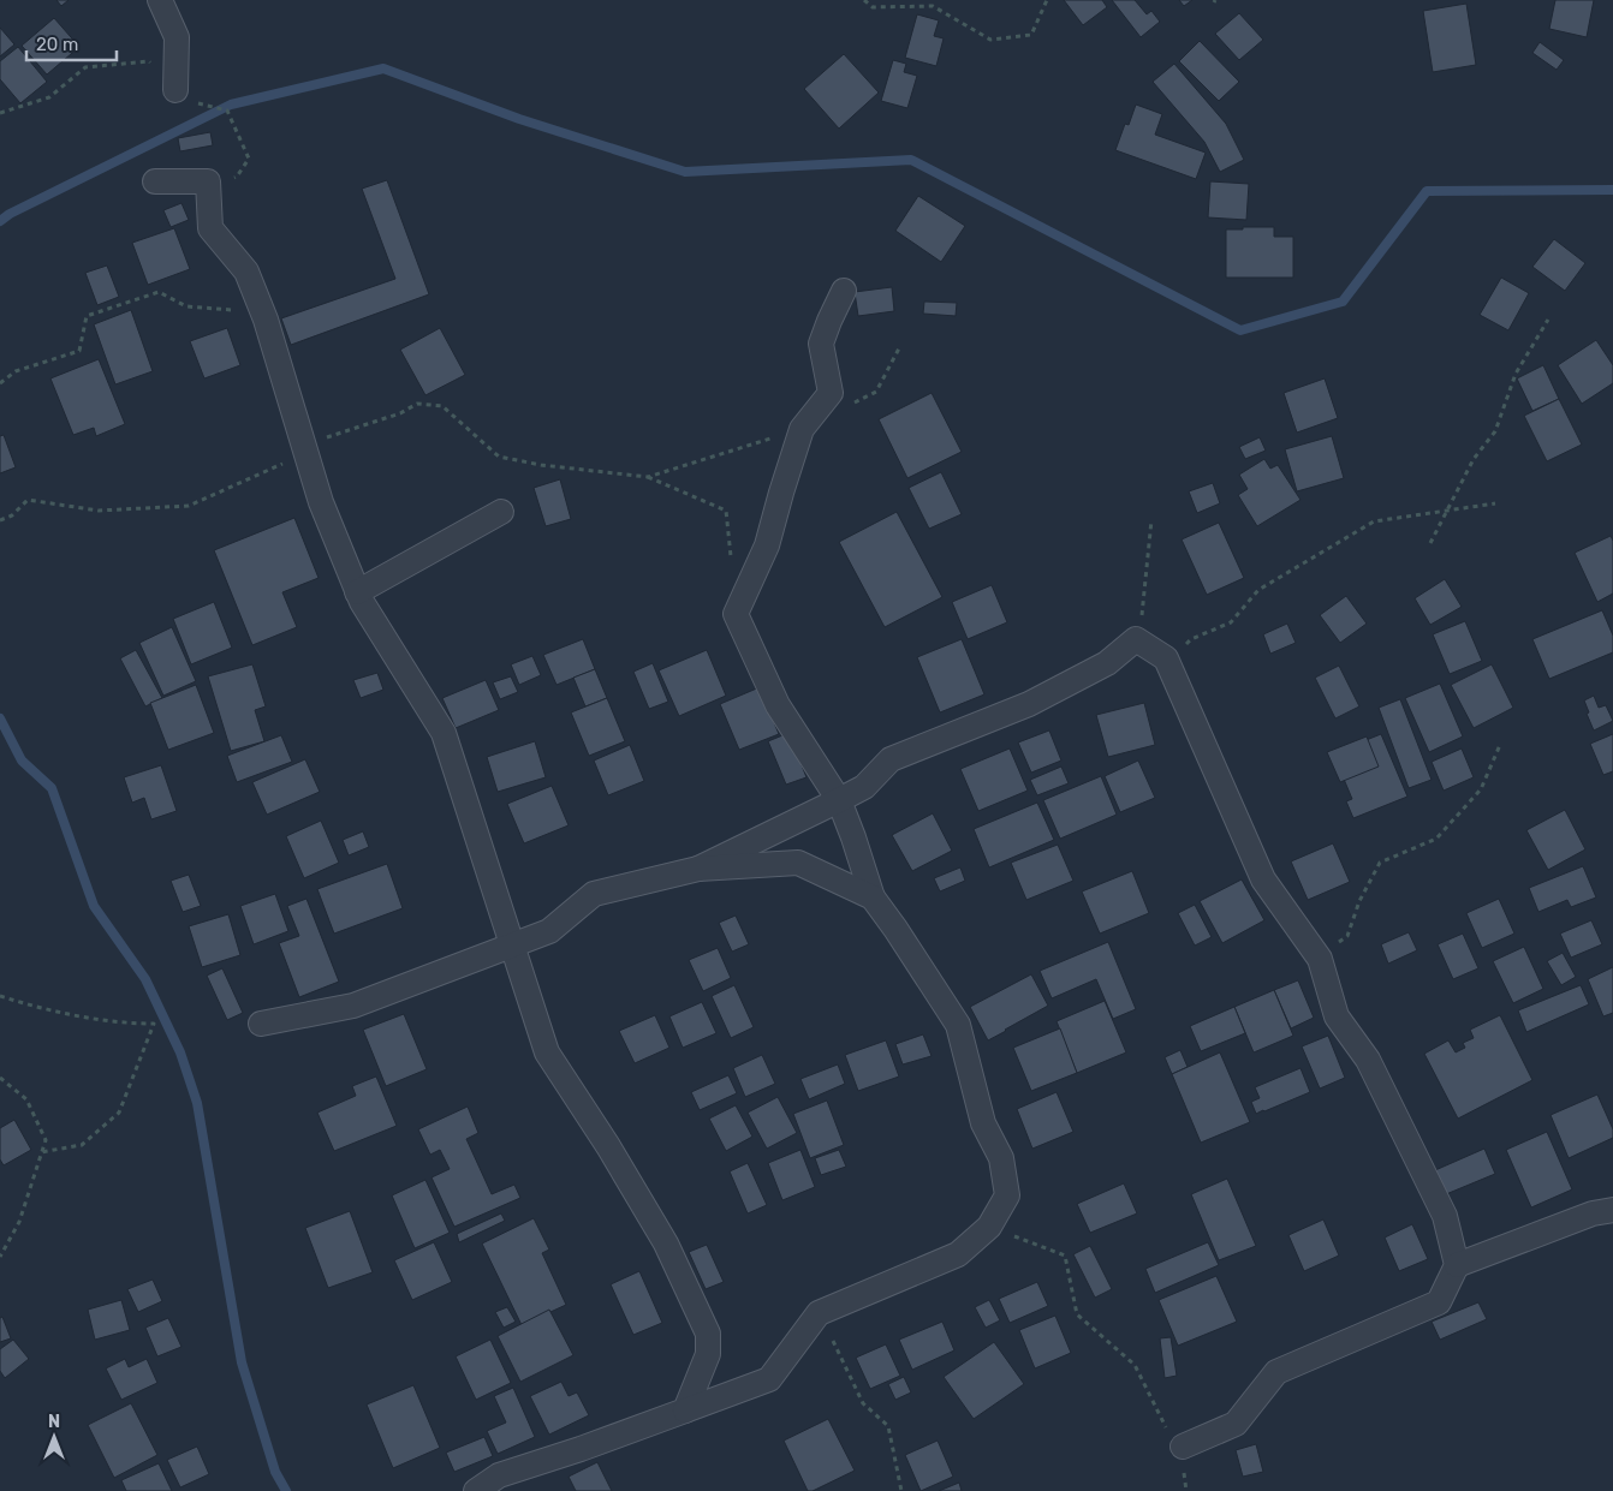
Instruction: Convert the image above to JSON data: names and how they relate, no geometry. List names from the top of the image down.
{
  "scale_bar": "20 m",
  "north": "top"
}
